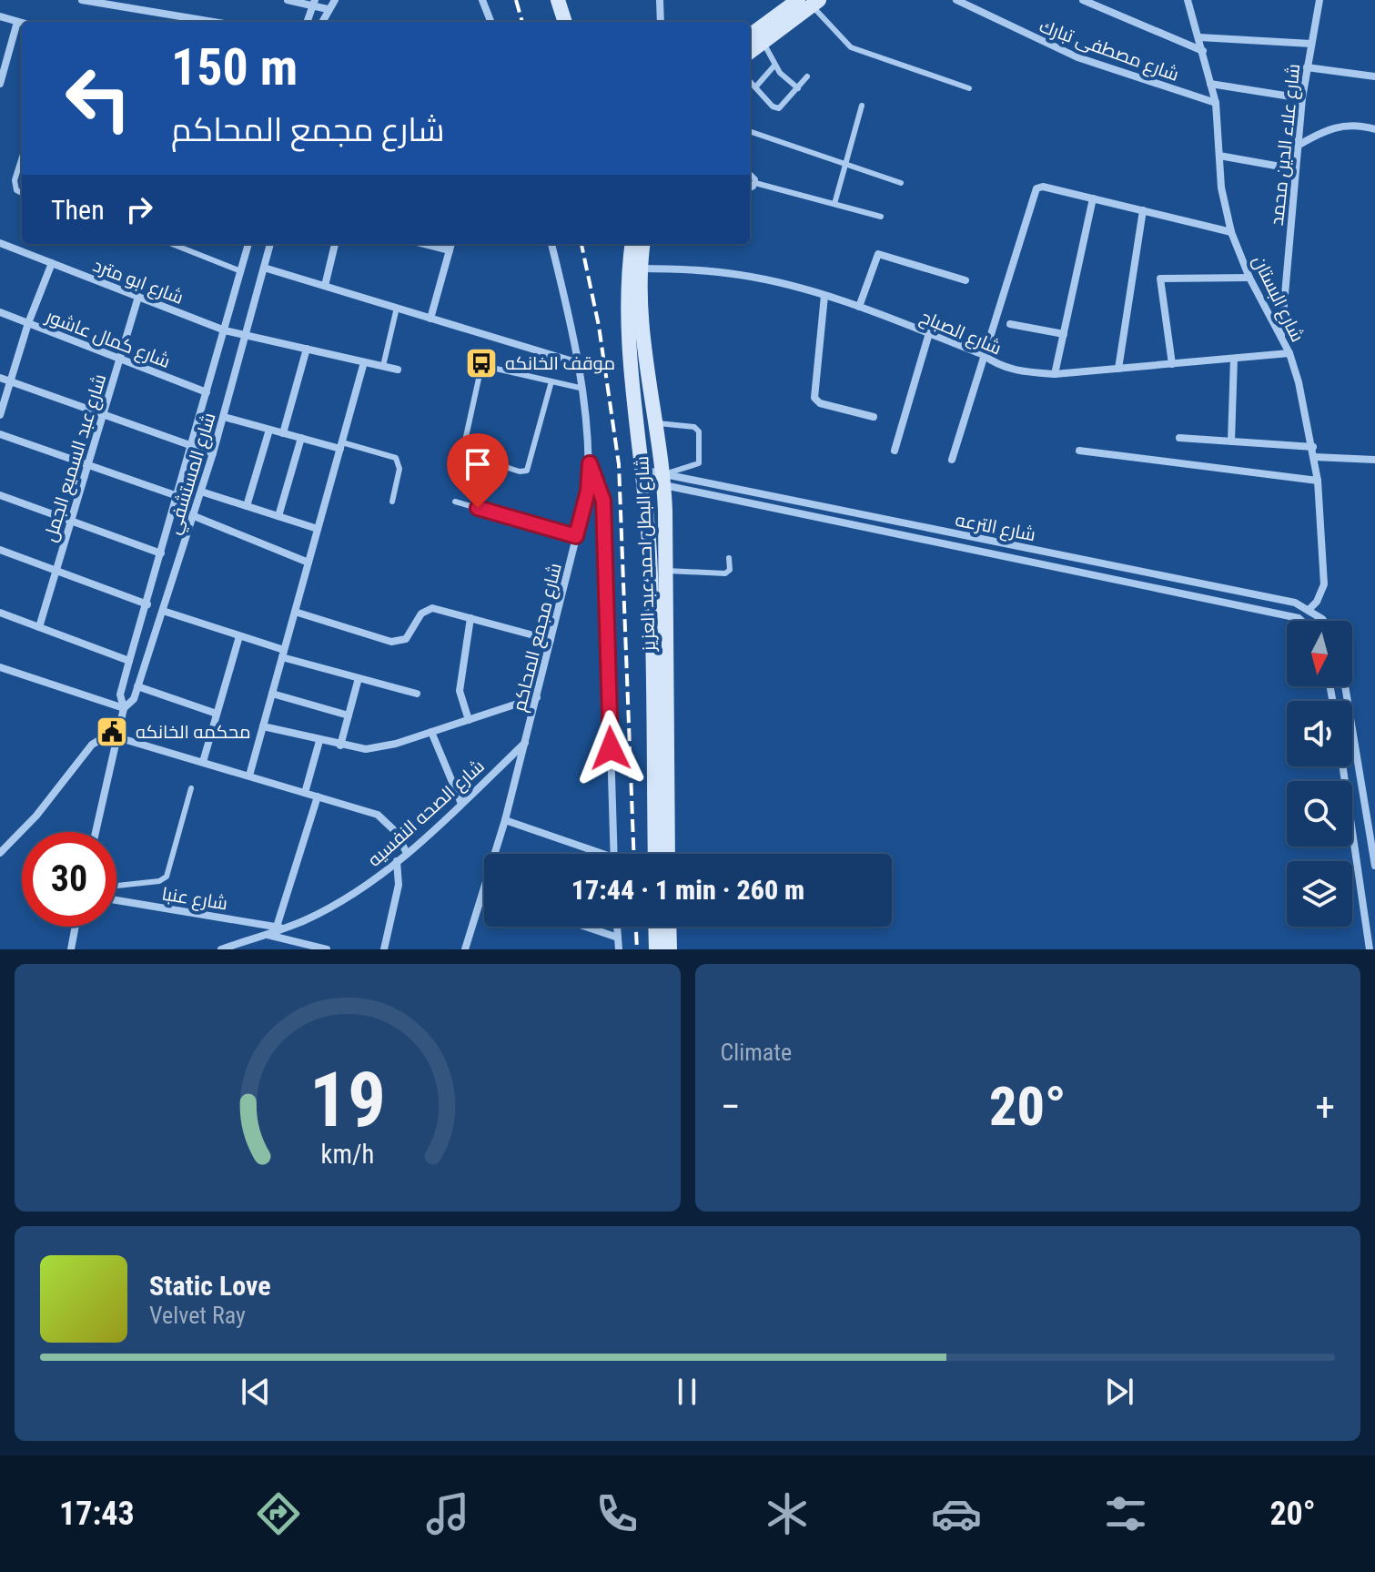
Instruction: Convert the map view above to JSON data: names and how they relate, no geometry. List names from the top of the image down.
{
  "streets": {
    "main road": ["شارع البطل احمد عبد العزيز"],
    "street": [
      "شارع مصطفى تبارك",
      "شارع علاء الدين محمد",
      "شارع ابو مترد",
      "شارع البستان",
      "شارع الصباح",
      "شارع كمال عاشور",
      "شارع عبد السميع الجمل",
      "شارع المستشفي",
      "شارع الترعه",
      "شارع مجمع المحاكم",
      "شارع الصحه النفسيه",
      "شارع عنبا"
    ]
  },
  "crossings": [
    ["شارع مصطفى تبارك", "شارع البستان"],
    ["شارع علاء الدين محمد", "شارع البستان"],
    ["شارع ابو مترد", "شارع عبد السميع الجمل"],
    ["شارع ابو مترد", "شارع المستشفي"],
    ["شارع البستان", "شارع الصباح"],
    ["شارع البستان", "شارع الترعه"],
    ["شارع الصباح", "شارع البطل احمد عبد العزيز"],
    ["شارع كمال عاشور", "شارع عبد السميع الجمل"],
    ["شارع كمال عاشور", "شارع المستشفي"],
    ["شارع الترعه", "شارع البطل احمد عبد العزيز"],
    ["شارع مجمع المحاكم", "شارع الصحه النفسيه"],
    ["شارع الصحه النفسيه", "شارع عنبا"]
  ],
  "places": {
    "bus stop": ["موقف الخانكه"],
    "public building": ["محكمه الخانكه"]
  },
  "north": "bottom",
  "page": {
    "turn": ["150 m", "شارع مجمع المحاكم"],
    "then": "Then",
    "limit": "30",
    "trip": "17:44 · 1 min · 260 m",
    "tile": "Climate",
    "heat": ["−", "20°", "+"],
    "song": ["Static Love", "Velvet Ray"],
    "tabs": ["17:43", "20°"],
    "gauge": ["19", "km/h"]
  }
}
